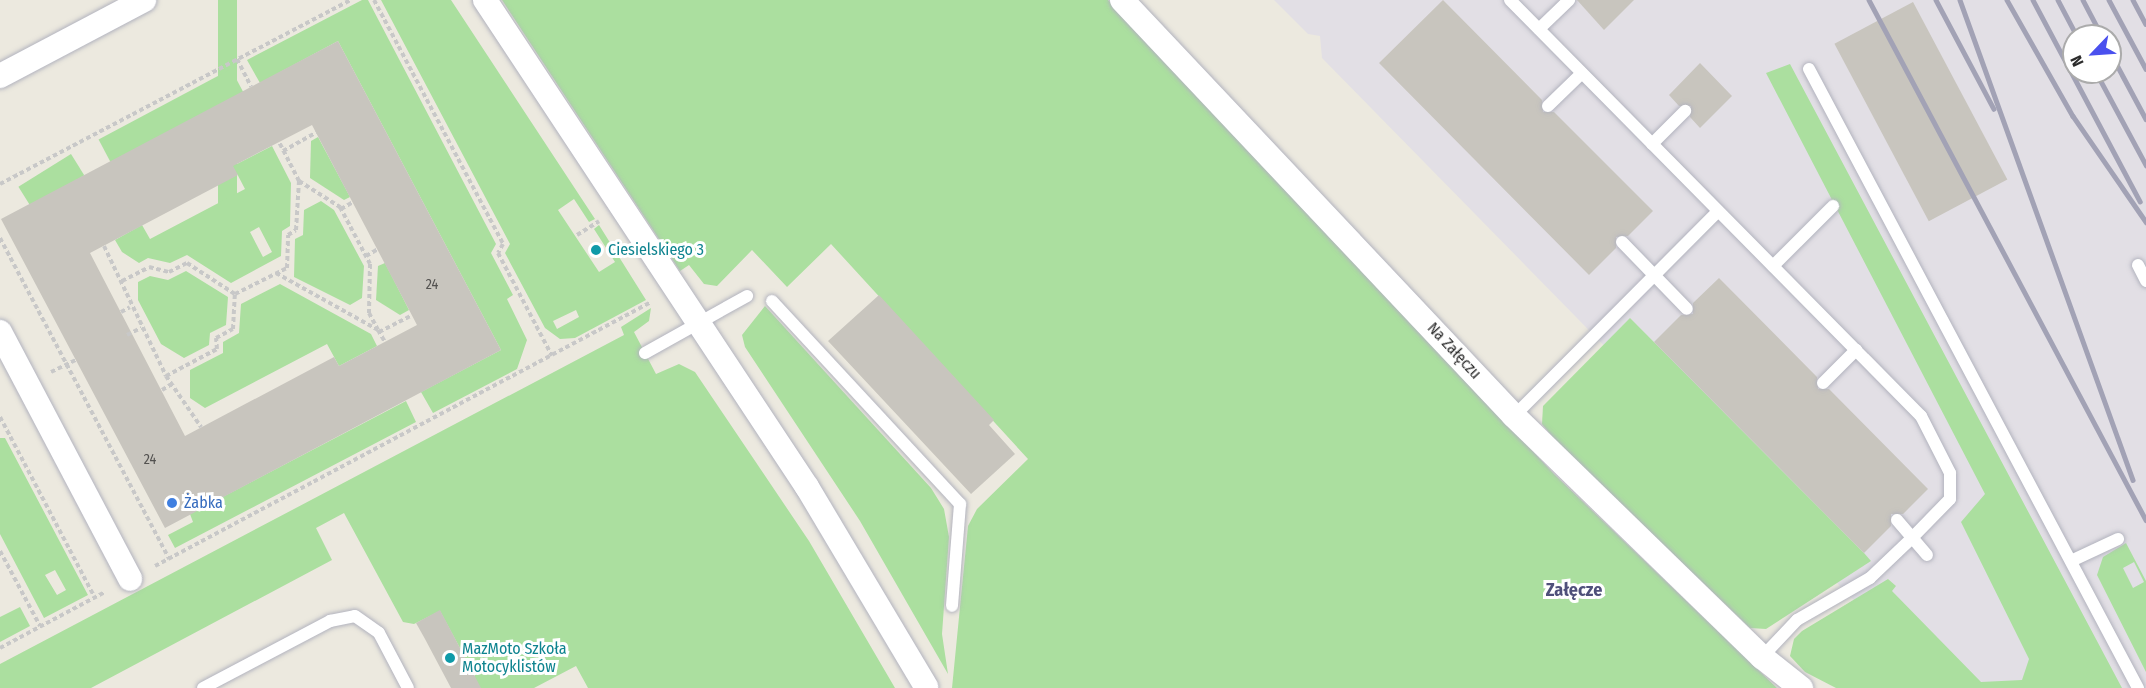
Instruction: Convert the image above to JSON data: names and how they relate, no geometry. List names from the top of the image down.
{
  "streets": {
    "street": ["Na Załęczu"]
  },
  "districts": ["Załęcze"],
  "places": ["Ciesielskiego 3", "Żabka", "MazMoto Szkoła Motocyklistów"],
  "house_numbers": ["24", "24"],
  "north": "bottom left"
}
